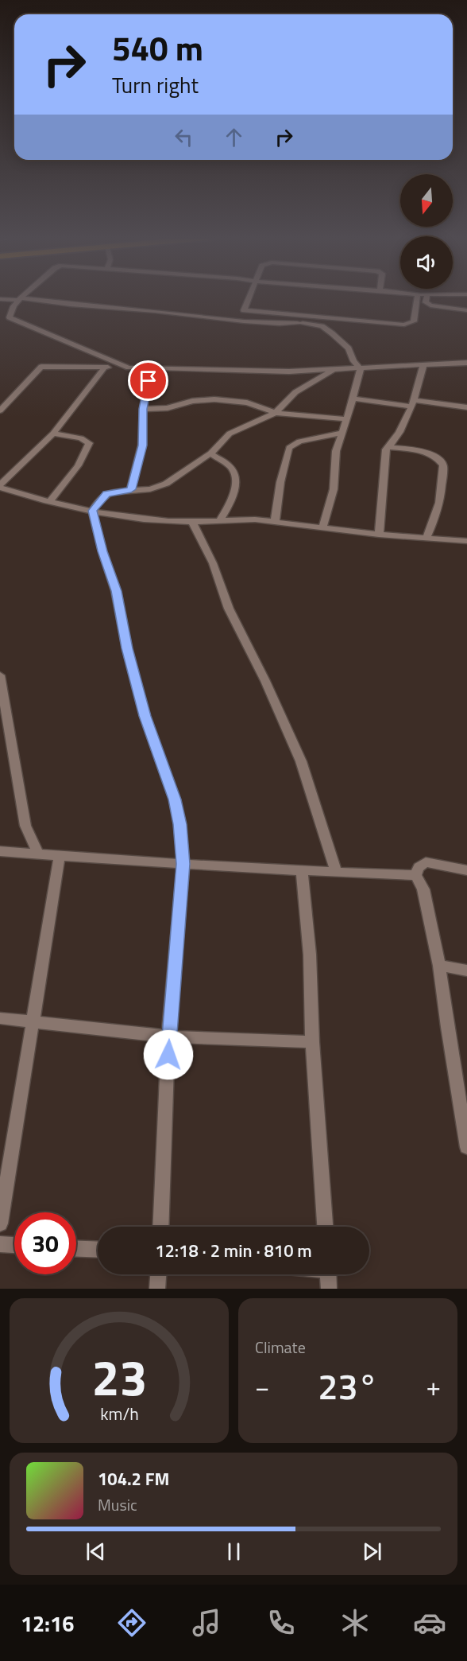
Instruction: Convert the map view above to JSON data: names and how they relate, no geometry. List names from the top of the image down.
{
  "north": "bottom",
  "page": {
    "turn": ["540 m", "Turn right"],
    "limit": "30",
    "trip": "12:18 · 2 min · 810 m",
    "tile": "Climate",
    "heat": ["−", "23°", "+"],
    "song": ["104.2 FM", "Music"],
    "tabs": "12:16",
    "gauge": ["23", "km/h"]
  }
}
